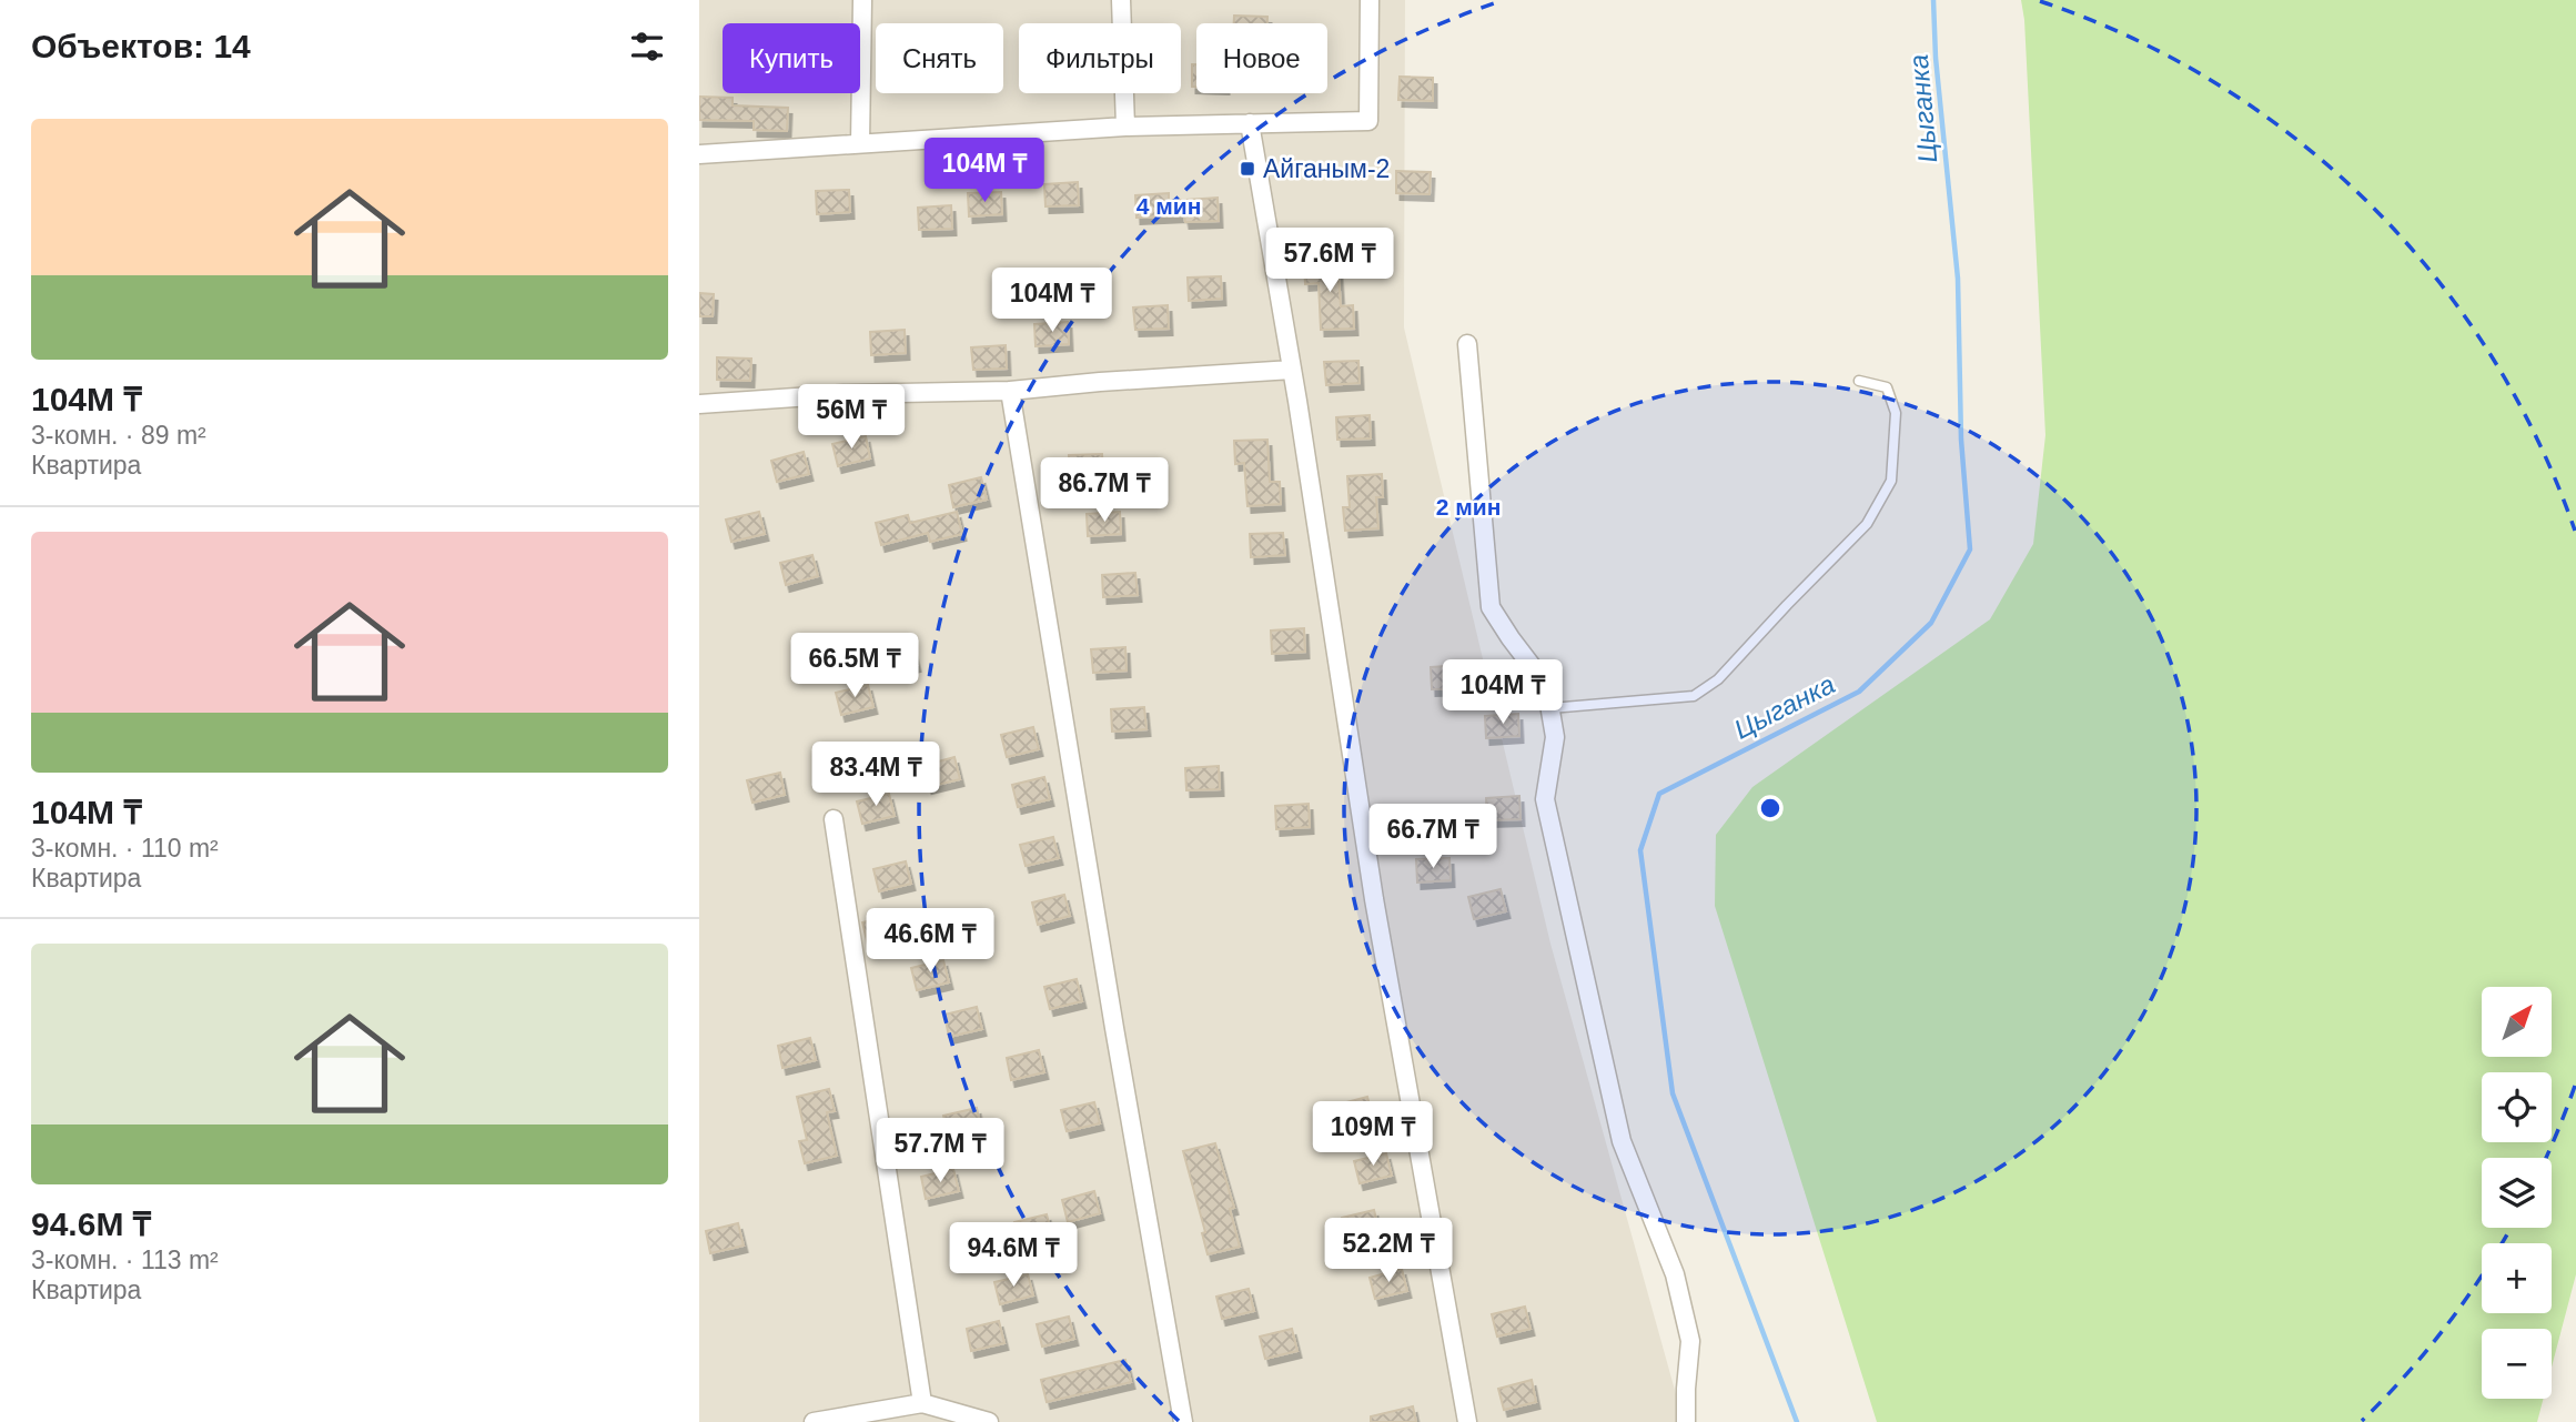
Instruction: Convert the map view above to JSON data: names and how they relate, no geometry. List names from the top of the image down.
{
  "water": ["Цыганка"],
  "places": {
    "transit": ["Айганым-2"]
  },
  "north": "top right",
  "page": {
    "heading": "Объектов: 14",
    "chip": [
      "Купить",
      "Снять",
      "Фильтры",
      "Новое"
    ],
    "list": [
      {
        "name": "104M ₸",
        "note": "3-комн. · 89 m² · Квартира"
      },
      {
        "name": "104M ₸",
        "note": "3-комн. · 110 m² · Квартира"
      },
      {
        "name": "94.6M ₸",
        "note": "3-комн. · 113 m² · Квартира"
      }
    ],
    "price": [
      "104M ₸",
      "57.6M ₸",
      "104M ₸",
      "56M ₸",
      "86.7M ₸",
      "66.5M ₸",
      "104M ₸",
      "83.4M ₸",
      "66.7M ₸",
      "46.6M ₸",
      "109M ₸",
      "57.7M ₸",
      "52.2M ₸",
      "94.6M ₸"
    ],
    "map_buttons": ["+", "−"]
  },
  "rings": ["4 мин", "2 мин"]
}
